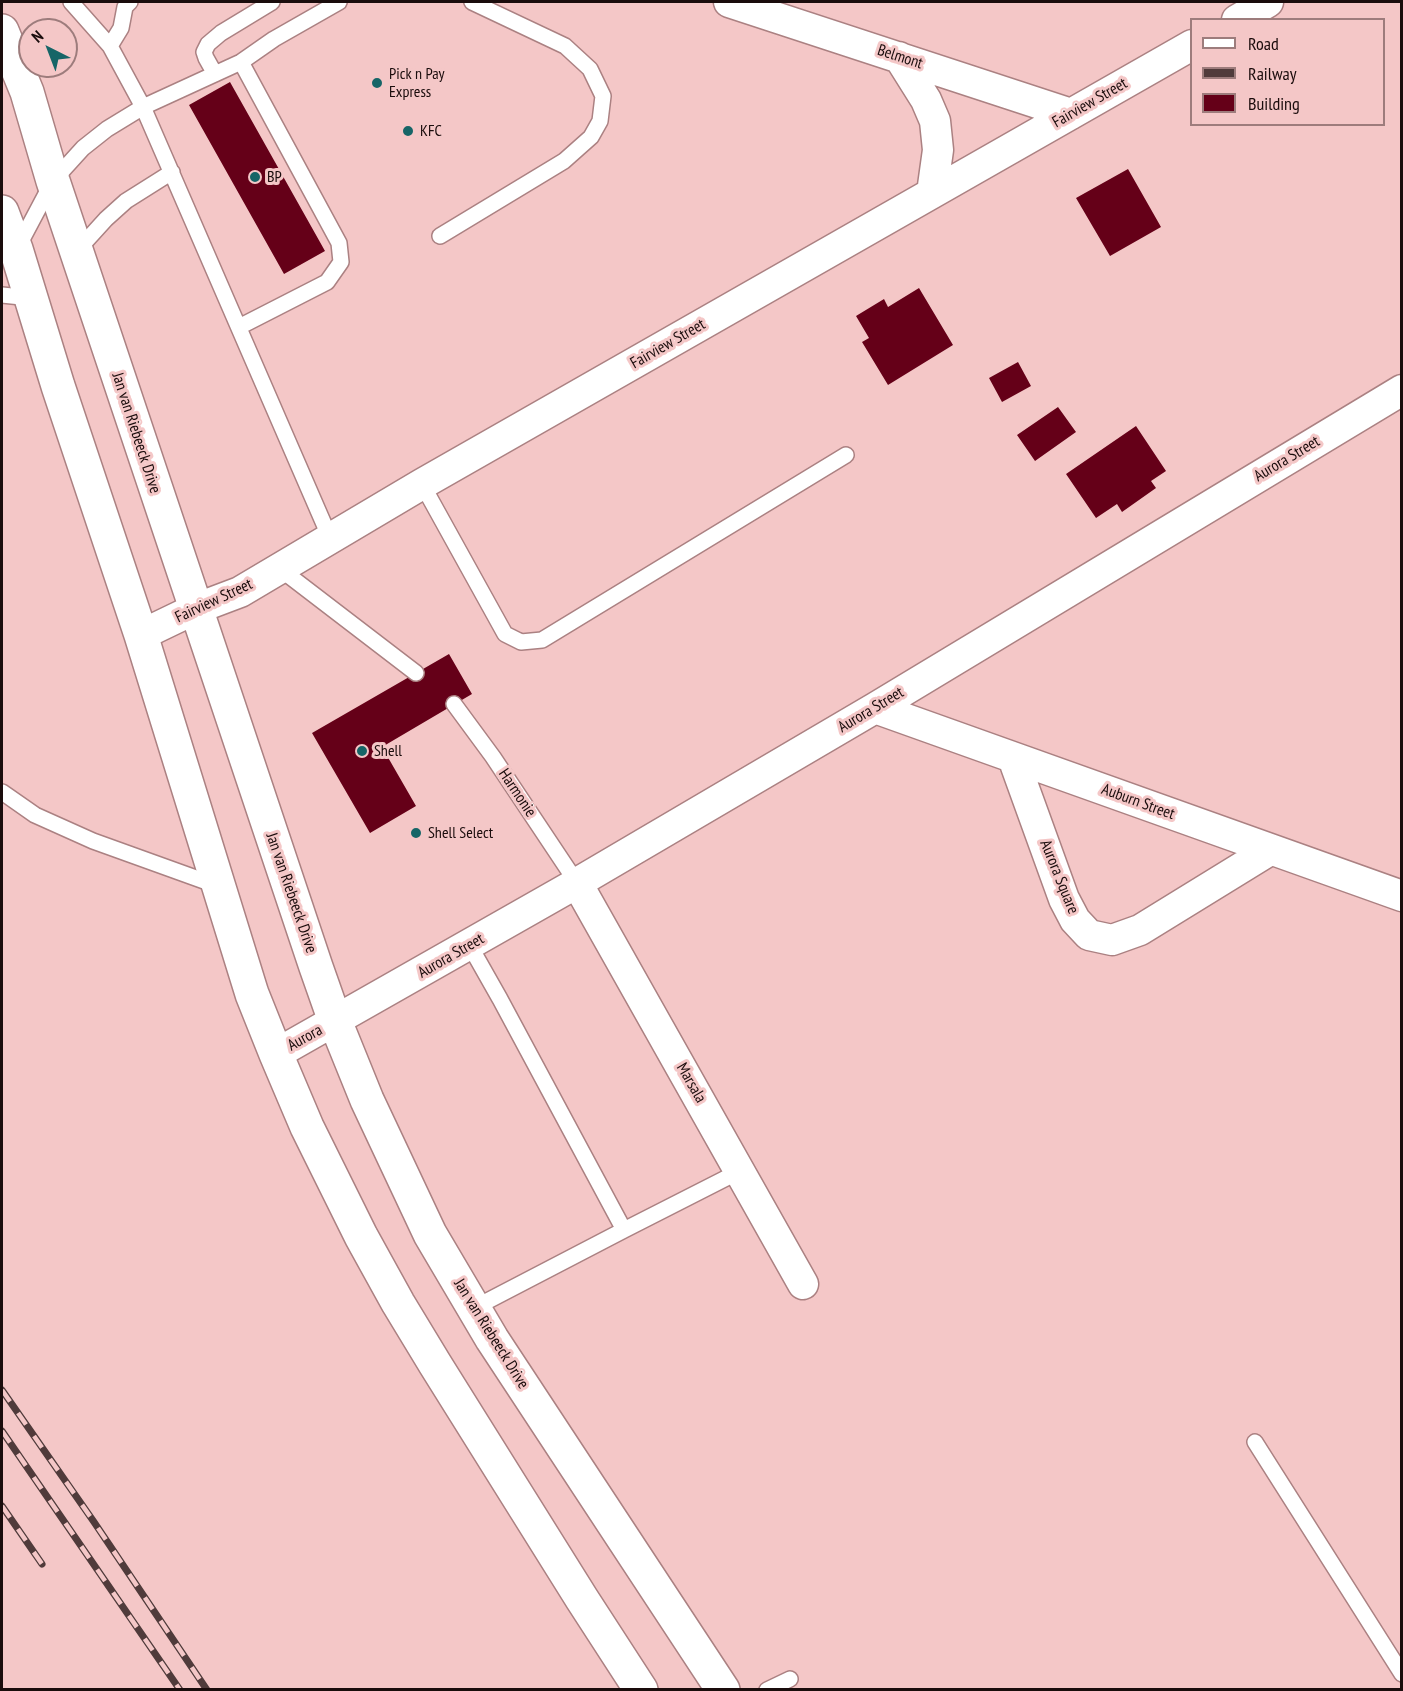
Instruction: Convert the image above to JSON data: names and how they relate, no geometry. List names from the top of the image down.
{
  "streets": {
    "main road": ["Jan van Riebeeck Drive"],
    "street": [
      "Belmont",
      "Fairview Street",
      "Aurora Street",
      "Auburn Street",
      "Aurora Square",
      "Aurora",
      "Marsala"
    ],
    "lane": ["Harmonie"]
  },
  "crossings": [
    ["Belmont", "Fairview Street"],
    ["Fairview Street", "Jan van Riebeeck Drive"],
    ["Jan van Riebeeck Drive", "Aurora Street"],
    ["Jan van Riebeeck Drive", "Aurora"],
    ["Aurora Street", "Harmonie"],
    ["Aurora Street", "Auburn Street"],
    ["Aurora Street", "Aurora"],
    ["Aurora Street", "Marsala"],
    ["Harmonie", "Marsala"],
    ["Auburn Street", "Aurora Square"]
  ],
  "places": [
    "Pick n Pay Express",
    "KFC",
    "BP",
    "Shell",
    "Shell Select"
  ],
  "legend": ["Road", "Railway", "Building"],
  "north": "top left"
}
